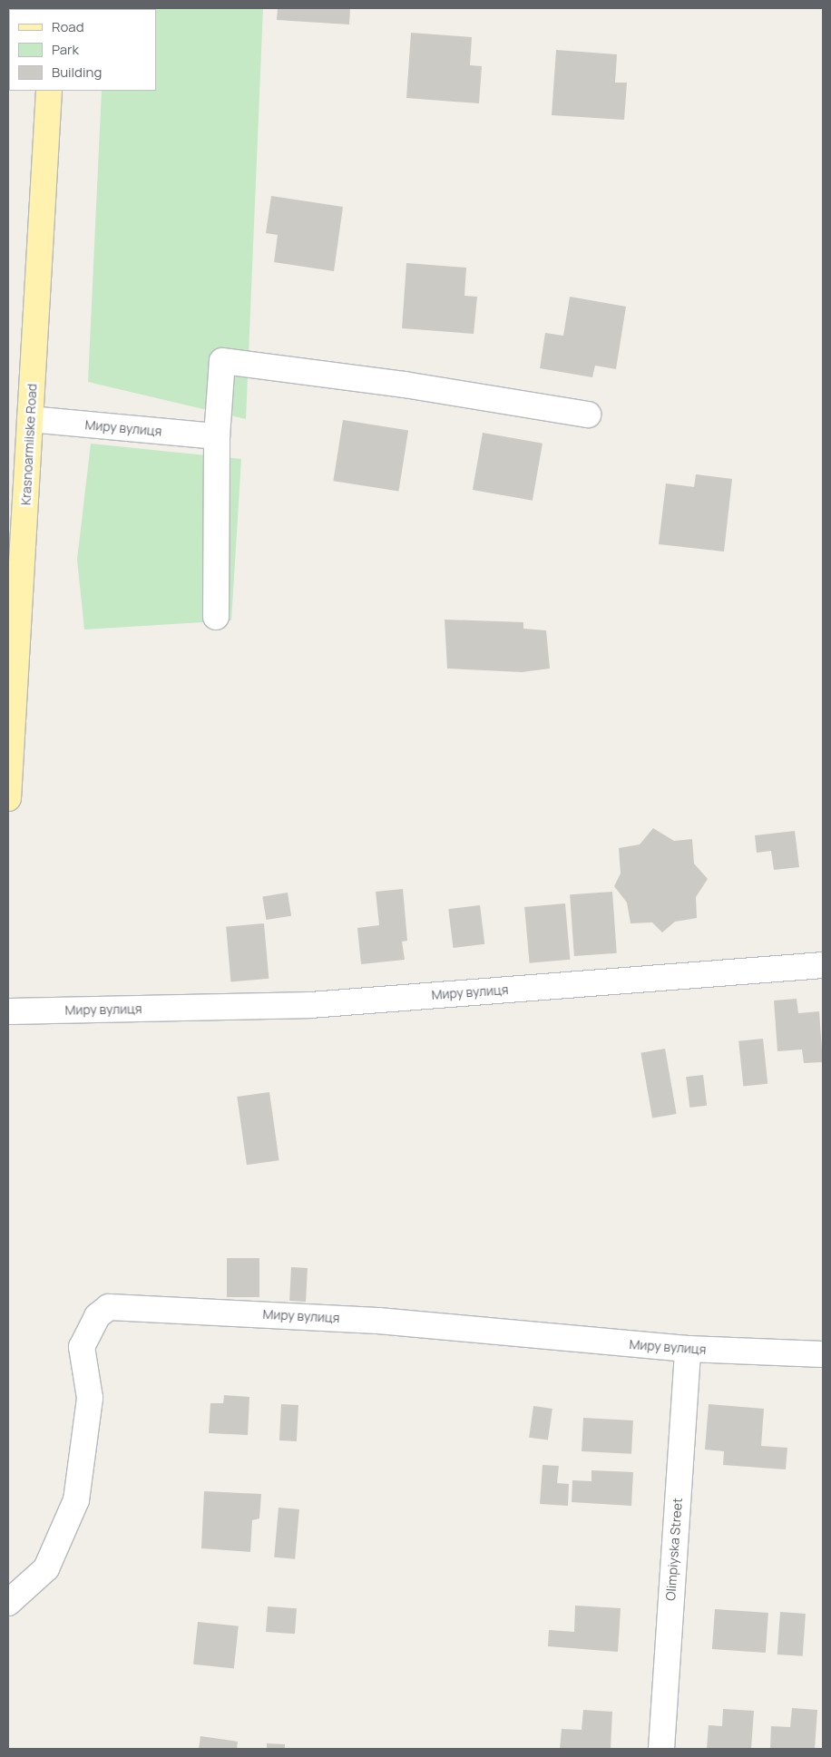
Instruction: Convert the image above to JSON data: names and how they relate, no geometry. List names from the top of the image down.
{
  "streets": {
    "main road": ["Krasnoarmiiske Road"],
    "street": ["Миру вулиця", "Olimpiyska Street"]
  },
  "crossings": [
    ["Миру вулиця", "Krasnoarmiiske Road"],
    ["Миру вулиця", "Olimpiyska Street"]
  ],
  "legend": ["Road", "Park", "Building"]
}
